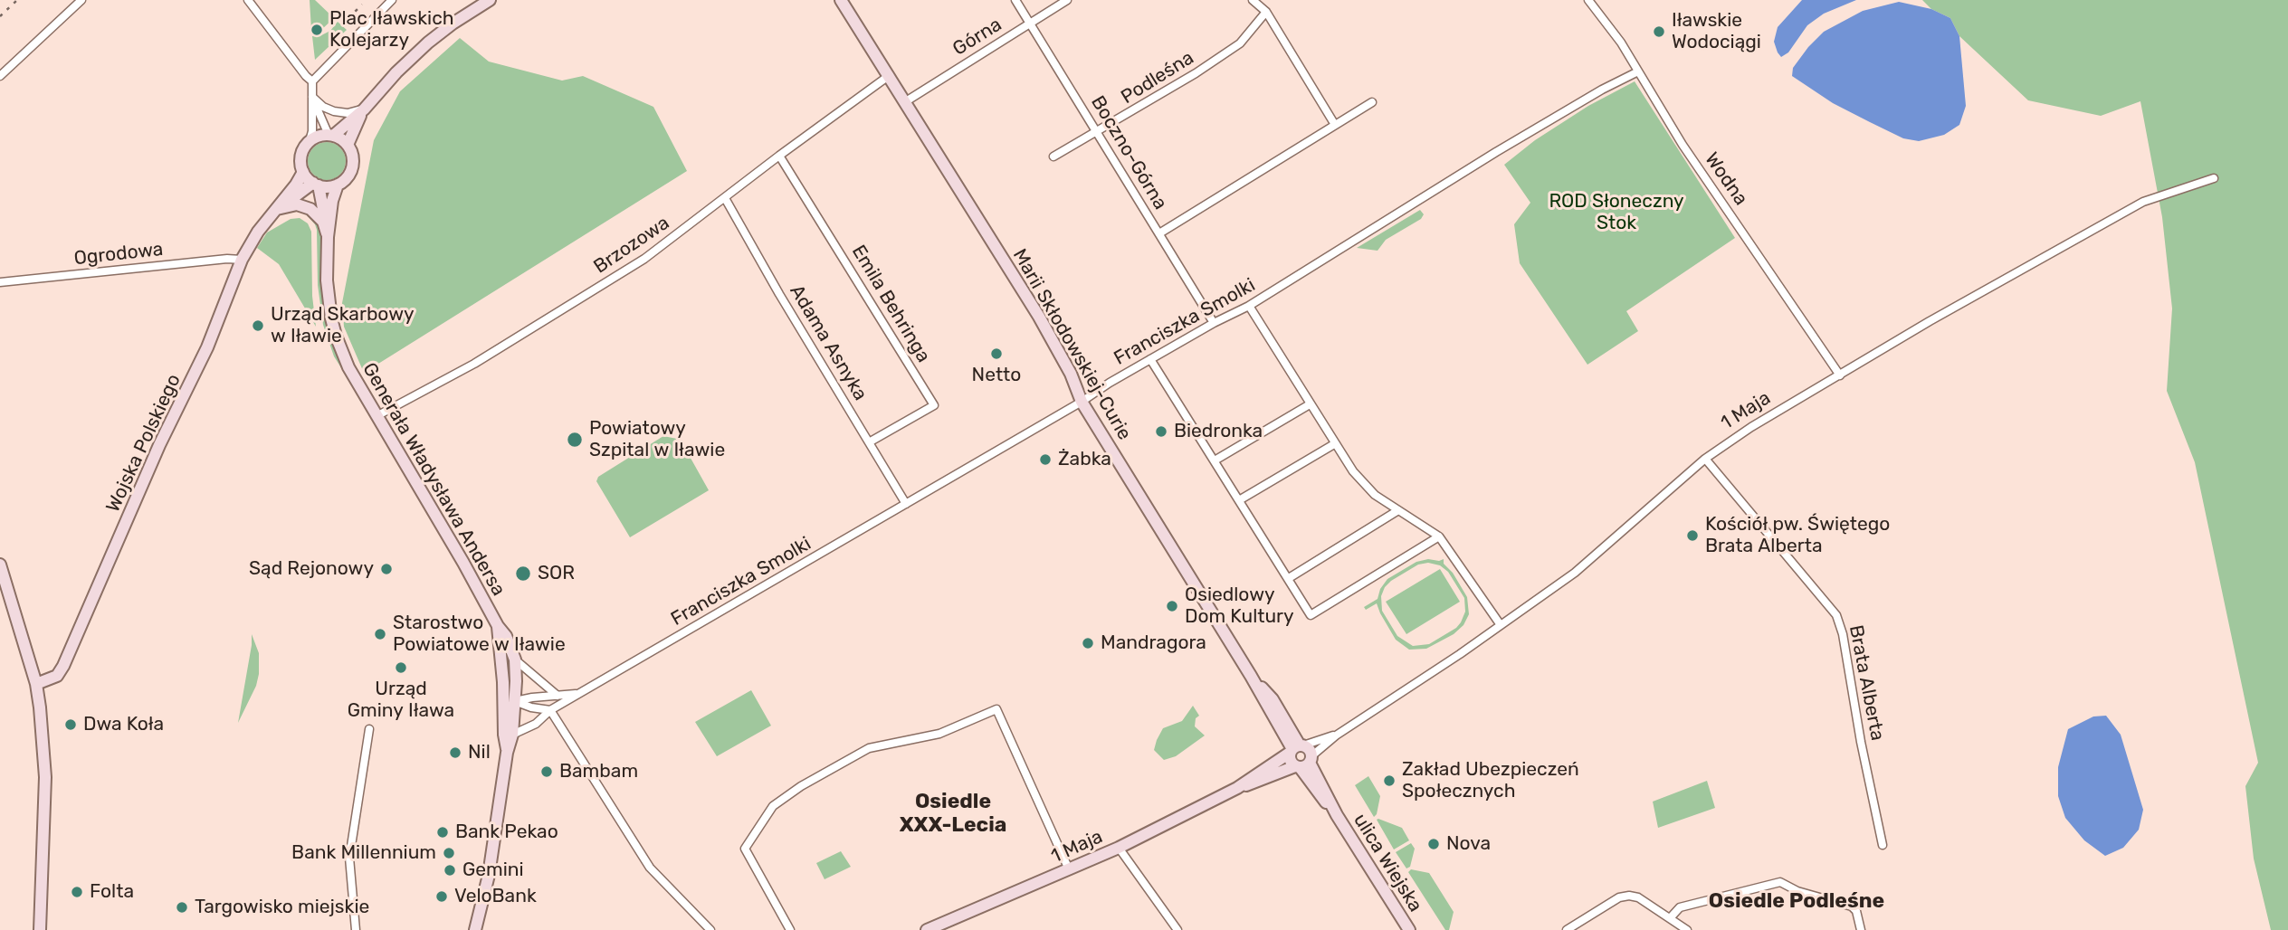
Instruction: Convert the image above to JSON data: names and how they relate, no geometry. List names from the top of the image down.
{
  "streets": {
    "street": [
      "Górna",
      "Podleśna",
      "Boczno-Górna",
      "Wodna",
      "Brzozowa",
      "Ogrodowa",
      "Emila Behringa",
      "Franciszka Smolki",
      "Adama Asnyka",
      "Marii Skłodowskiej-Curie",
      "1 Maja",
      "Wojska Polskiego",
      "Generała Władysława Andersa",
      "Brata Alberta",
      "ulica Wiejska"
    ]
  },
  "crossings": [
    ["Górna", "Boczno-Górna"],
    ["Górna", "Marii Skłodowskiej-Curie"],
    ["Podleśna", "Boczno-Górna"],
    ["Boczno-Górna", "Franciszka Smolki"],
    ["Wodna", "Franciszka Smolki"],
    ["Wodna", "1 Maja"],
    ["Brzozowa", "Emila Behringa"],
    ["Brzozowa", "Adama Asnyka"],
    ["Brzozowa", "Marii Skłodowskiej-Curie"],
    ["Brzozowa", "Generała Władysława Andersa"],
    ["Ogrodowa", "Wojska Polskiego"],
    ["Emila Behringa", "Adama Asnyka"],
    ["Franciszka Smolki", "Adama Asnyka"],
    ["Franciszka Smolki", "Marii Skłodowskiej-Curie"],
    ["Franciszka Smolki", "Generała Władysława Andersa"],
    ["Marii Skłodowskiej-Curie", "1 Maja"],
    ["1 Maja", "Brata Alberta"],
    ["1 Maja", "ulica Wiejska"],
    ["Wojska Polskiego", "Generała Władysława Andersa"]
  ],
  "districts": ["Osiedle XXX-Lecia", "Osiedle Podleśne"],
  "parks": ["ROD Słoneczny Stok"],
  "places": [
    "Plac Iławskich Kolejarzy",
    "Iławskie Wodociągi",
    "Urząd Skarbowy w Iławie",
    "Netto",
    "Biedronka",
    "Powiatowy Szpital w Iławie",
    "Żabka",
    "Kościół pw. Świętego Brata Alberta",
    "Sąd Rejonowy",
    "SOR",
    "Osiedlowy Dom Kultury",
    "Starostwo Powiatowe w Iławie",
    "Mandragora",
    "Urząd Gminy Iława",
    "Dwa Koła",
    "Nil",
    "Bambam",
    "Zakład Ubezpieczeń Społecznych",
    "Bank Pekao",
    "Nova",
    "Bank Millennium",
    "Gemini",
    "Folta",
    "VeloBank",
    "Targowisko miejskie"
  ]
}
